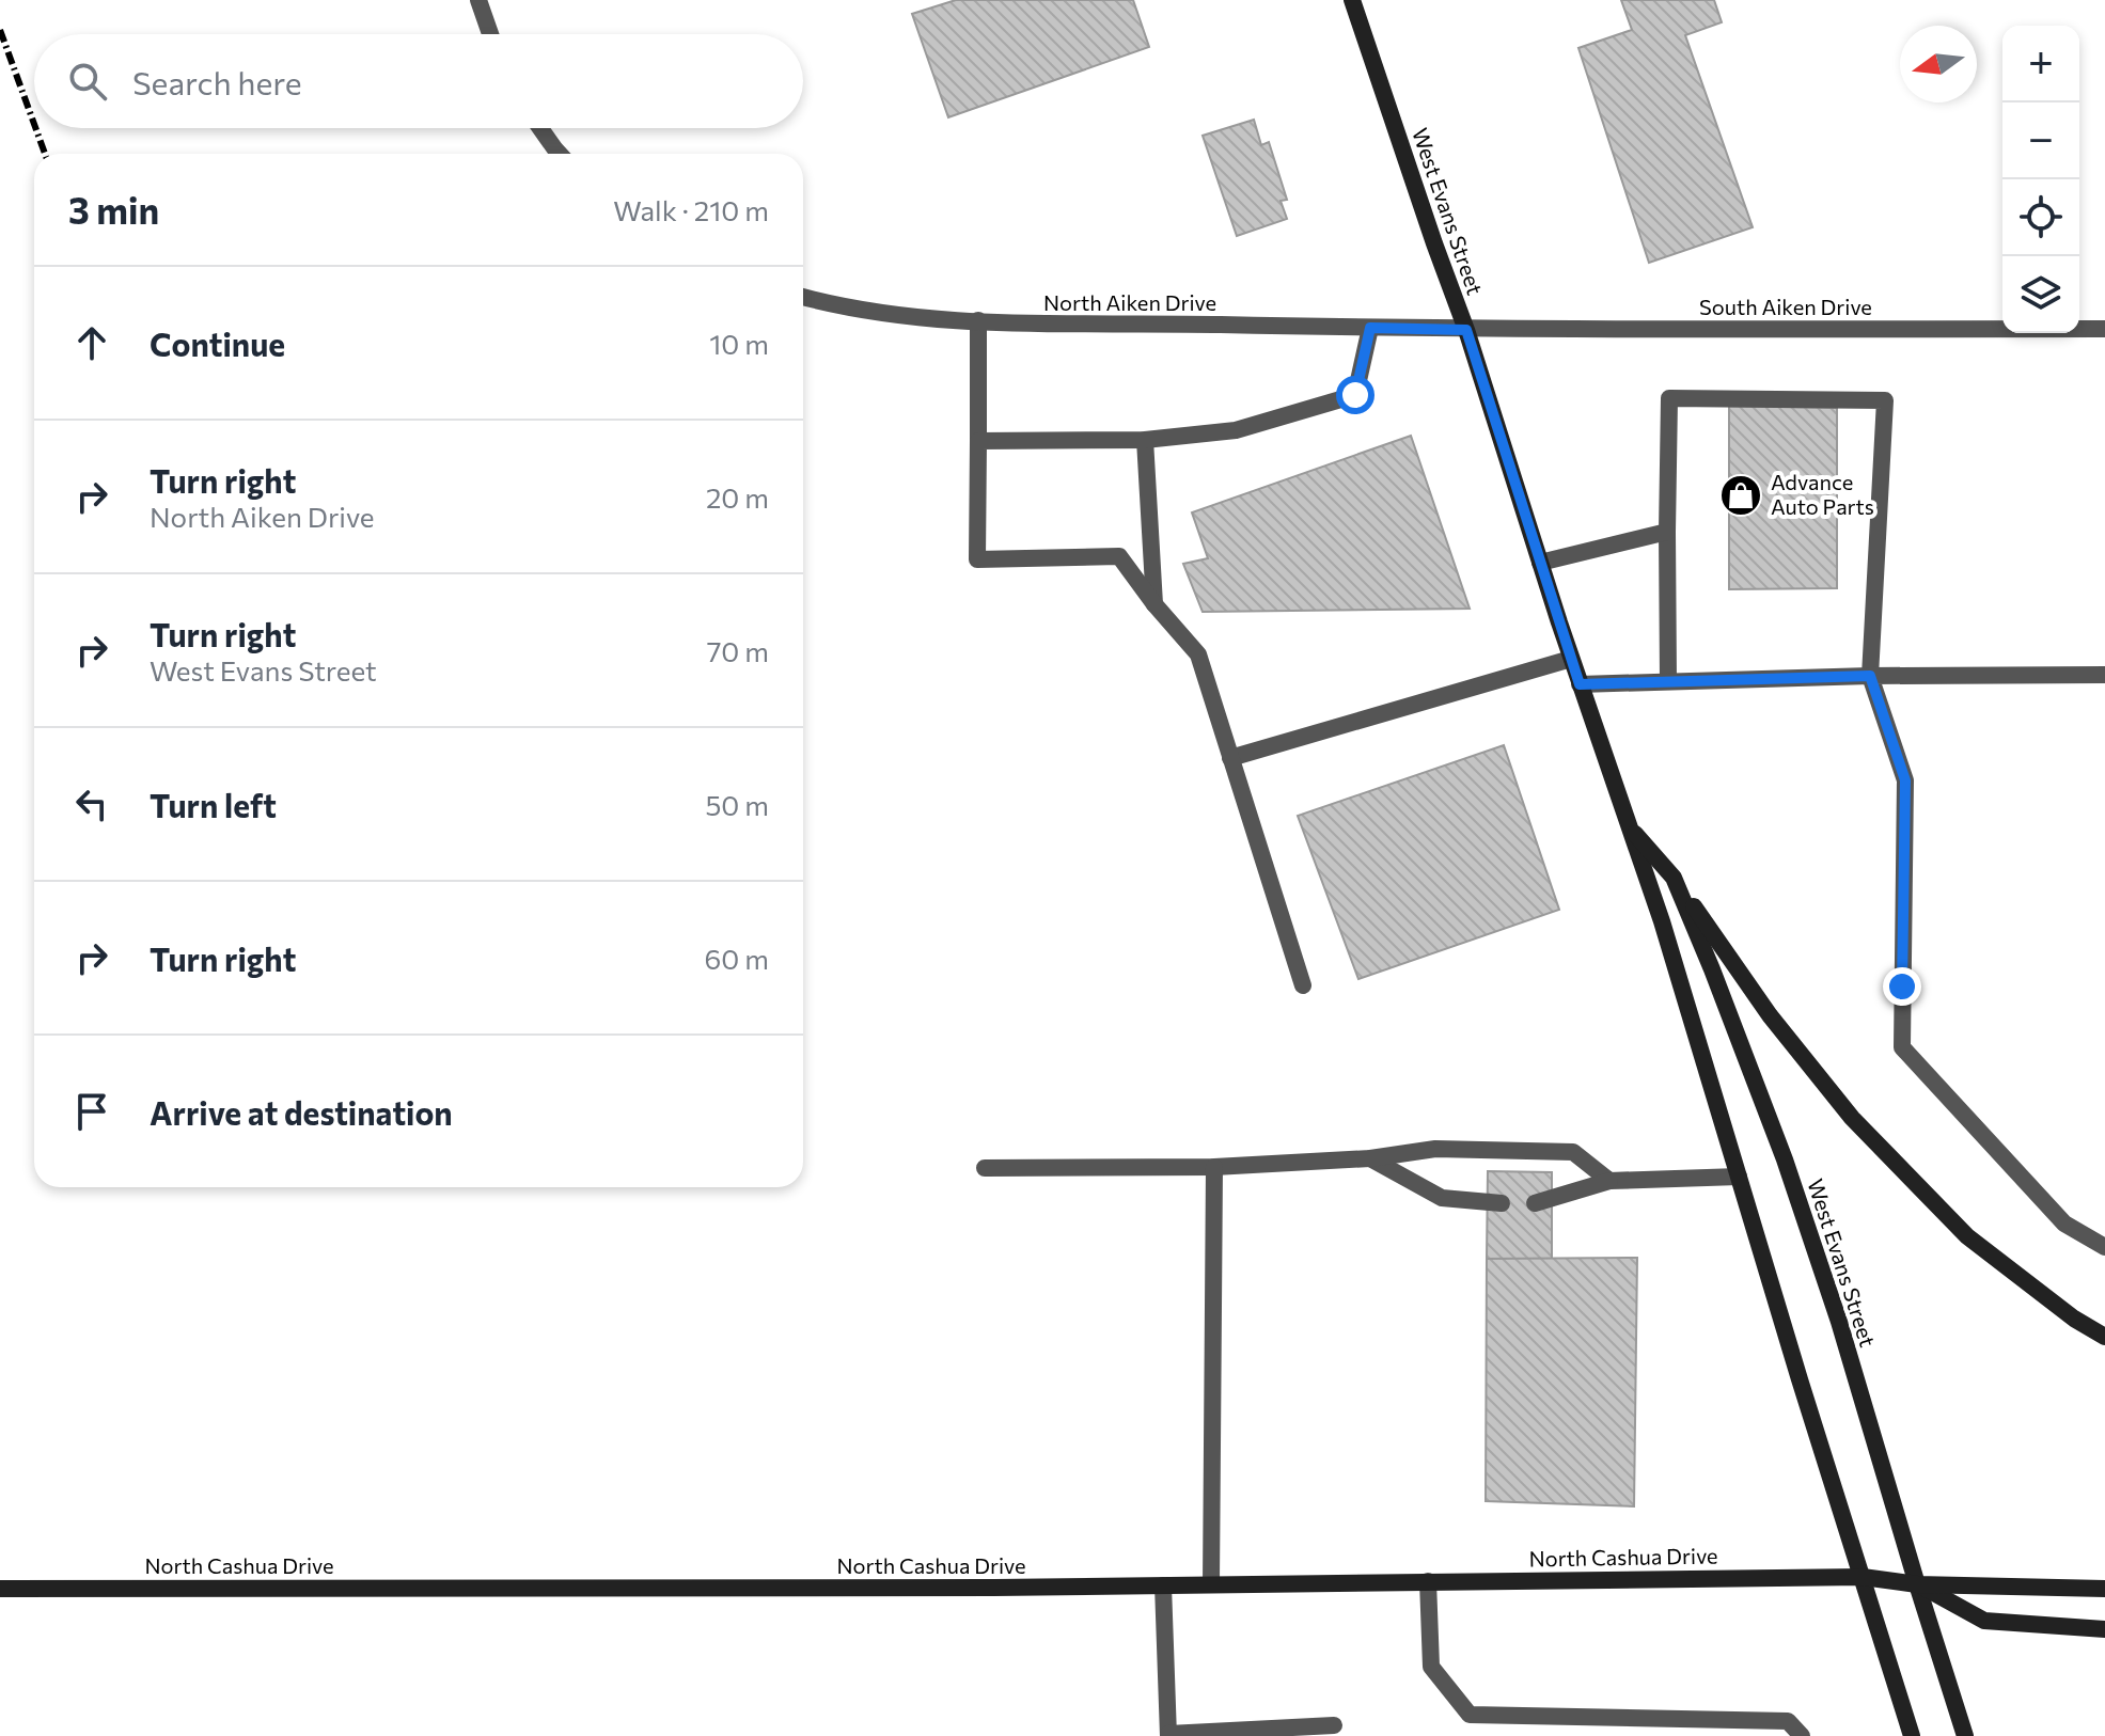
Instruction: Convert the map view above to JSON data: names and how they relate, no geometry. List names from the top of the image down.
{
  "streets": {
    "main road": ["West Evans Street", "North Cashua Drive"],
    "street": ["North Aiken Drive", "South Aiken Drive"]
  },
  "crossings": [
    ["West Evans Street", "North Aiken Drive"],
    ["West Evans Street", "South Aiken Drive"],
    ["West Evans Street", "North Cashua Drive"],
    ["North Aiken Drive", "South Aiken Drive"]
  ],
  "places": {
    "shop": ["Advance Auto Parts"]
  },
  "north": "left",
  "page": {
    "map_buttons": ["+", "−"],
    "search": "Search here",
    "heading": ["3 min", "Walk · 210 m"],
    "list": [
      ["Continue", "10 m"],
      ["Turn right", "North Aiken Drive", "20 m"],
      ["Turn right", "West Evans Street", "70 m"],
      ["Turn left", "50 m"],
      ["Turn right", "60 m"],
      "Arrive at destination"
    ]
  }
}
